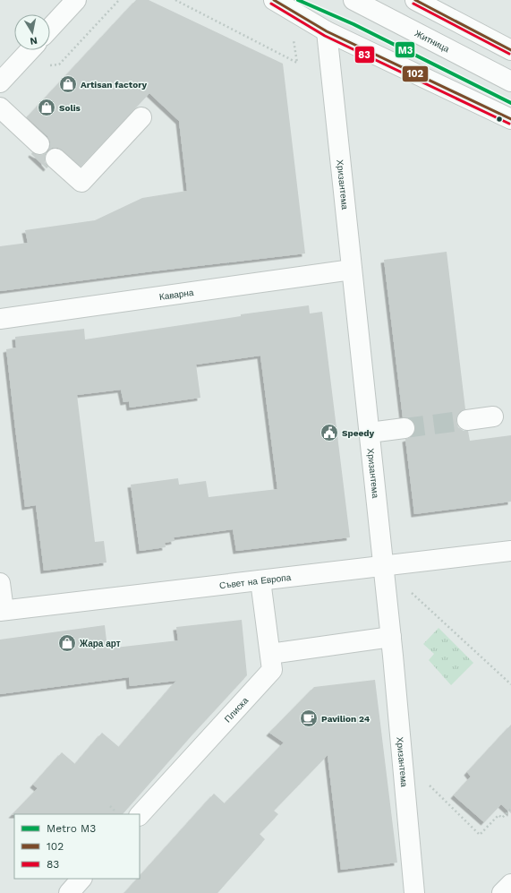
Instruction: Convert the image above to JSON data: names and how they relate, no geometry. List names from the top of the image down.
{
  "streets": {
    "street": [
      "Житница",
      "Хризантема",
      "Каварна",
      "Съвет на Европа",
      "Плиска"
    ]
  },
  "crossings": [
    ["Хризантема", "Каварна"],
    ["Хризантема", "Съвет на Европа"],
    ["Съвет на Европа", "Плиска"]
  ],
  "places": {
    "shop": ["Artisan factory", "Solis", "Жара арт"],
    "public building": ["Speedy"],
    "cafe": ["Pavilion 24"]
  },
  "lines": ["metro line M3", "transit line 102", "transit line 83"],
  "legend": ["Metro M3", "102", "83"],
  "north": "bottom"
}
